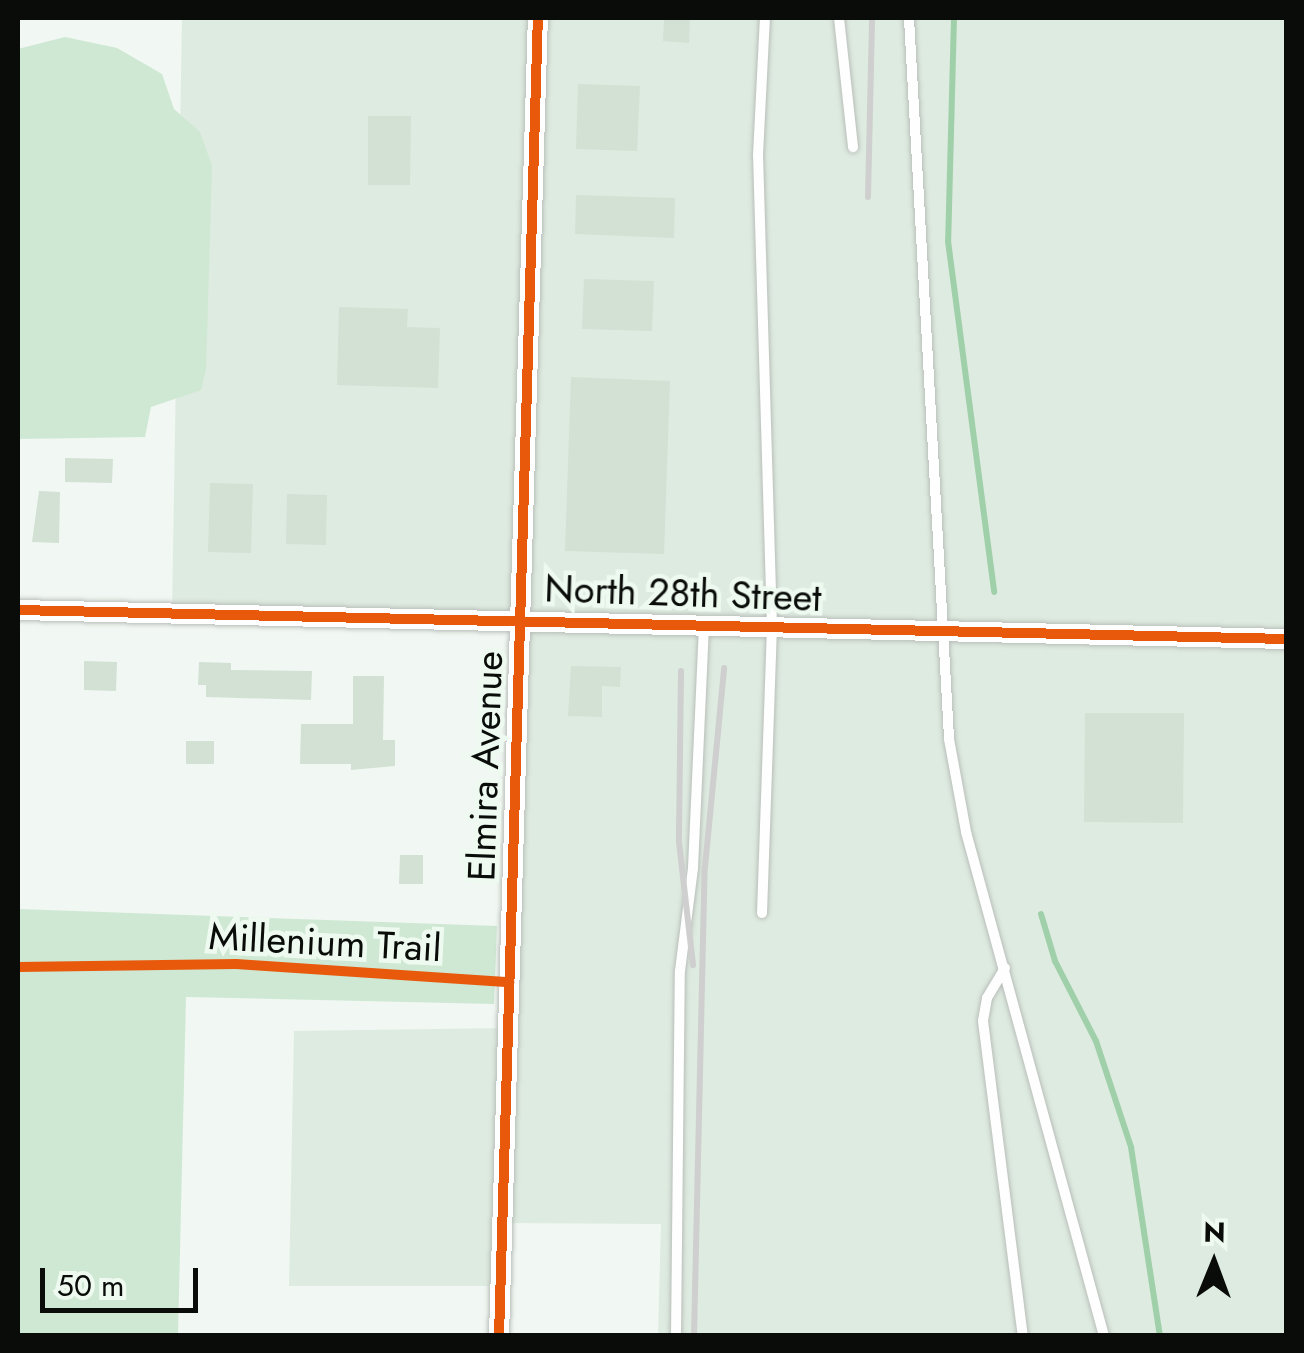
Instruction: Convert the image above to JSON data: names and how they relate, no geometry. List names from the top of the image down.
{
  "streets": {
    "street": ["North 28th Street", "Elmira Avenue"],
    "cycle path": ["Millenium Trail"]
  },
  "crossings": [
    ["North 28th Street", "Elmira Avenue"]
  ],
  "scale_bar": "50 m",
  "north": "top"
}
